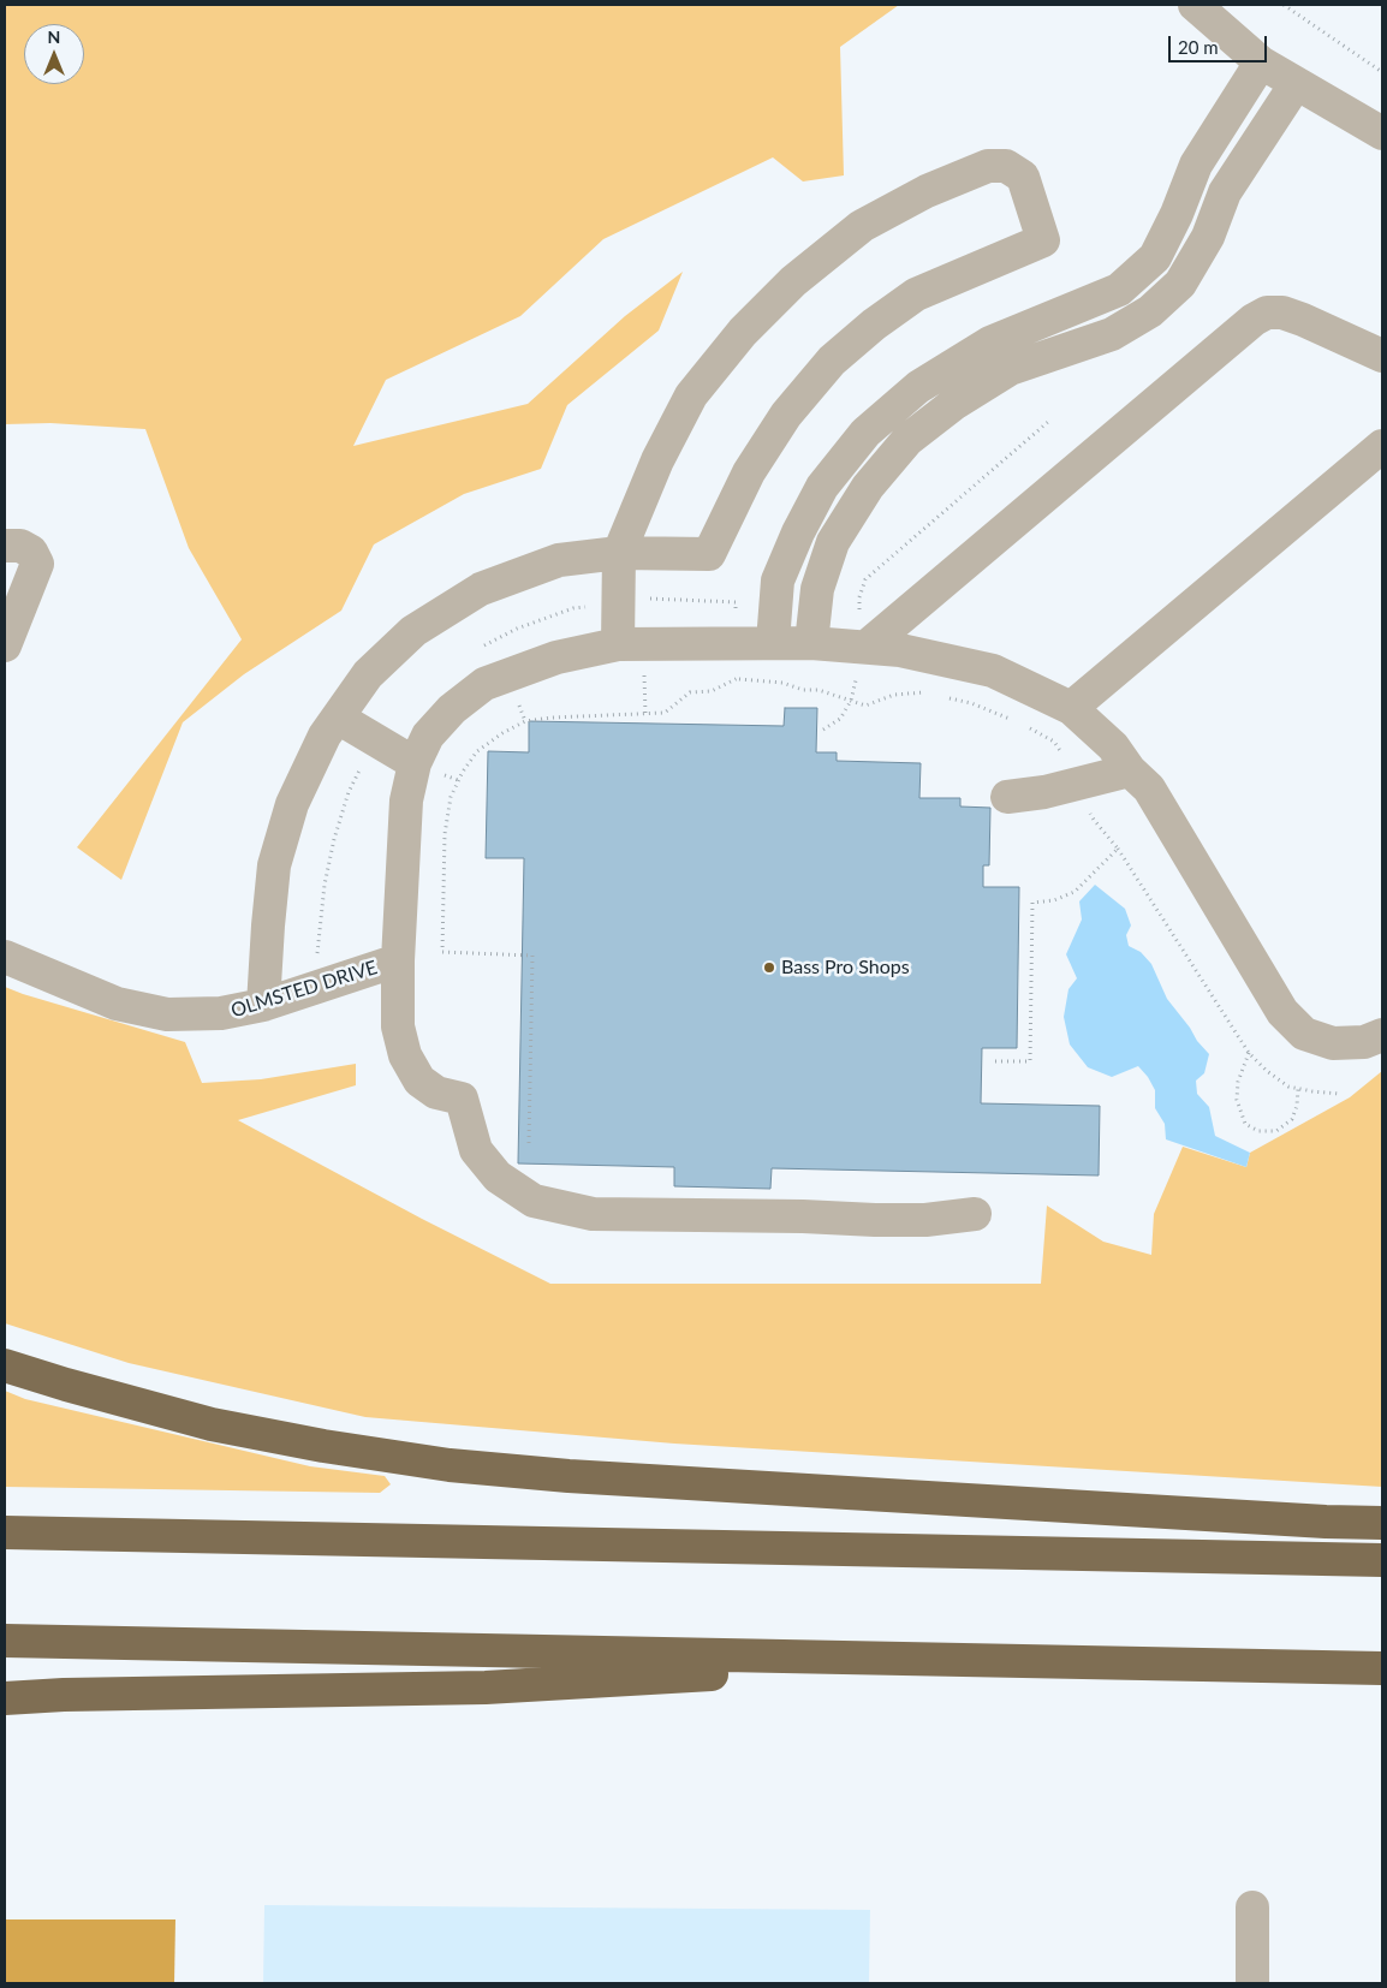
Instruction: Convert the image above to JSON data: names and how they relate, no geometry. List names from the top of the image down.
{
  "streets": {
    "street": ["OLMSTED DRIVE"]
  },
  "places": ["Bass Pro Shops"],
  "scale_bar": "20 m",
  "north": "top"
}
